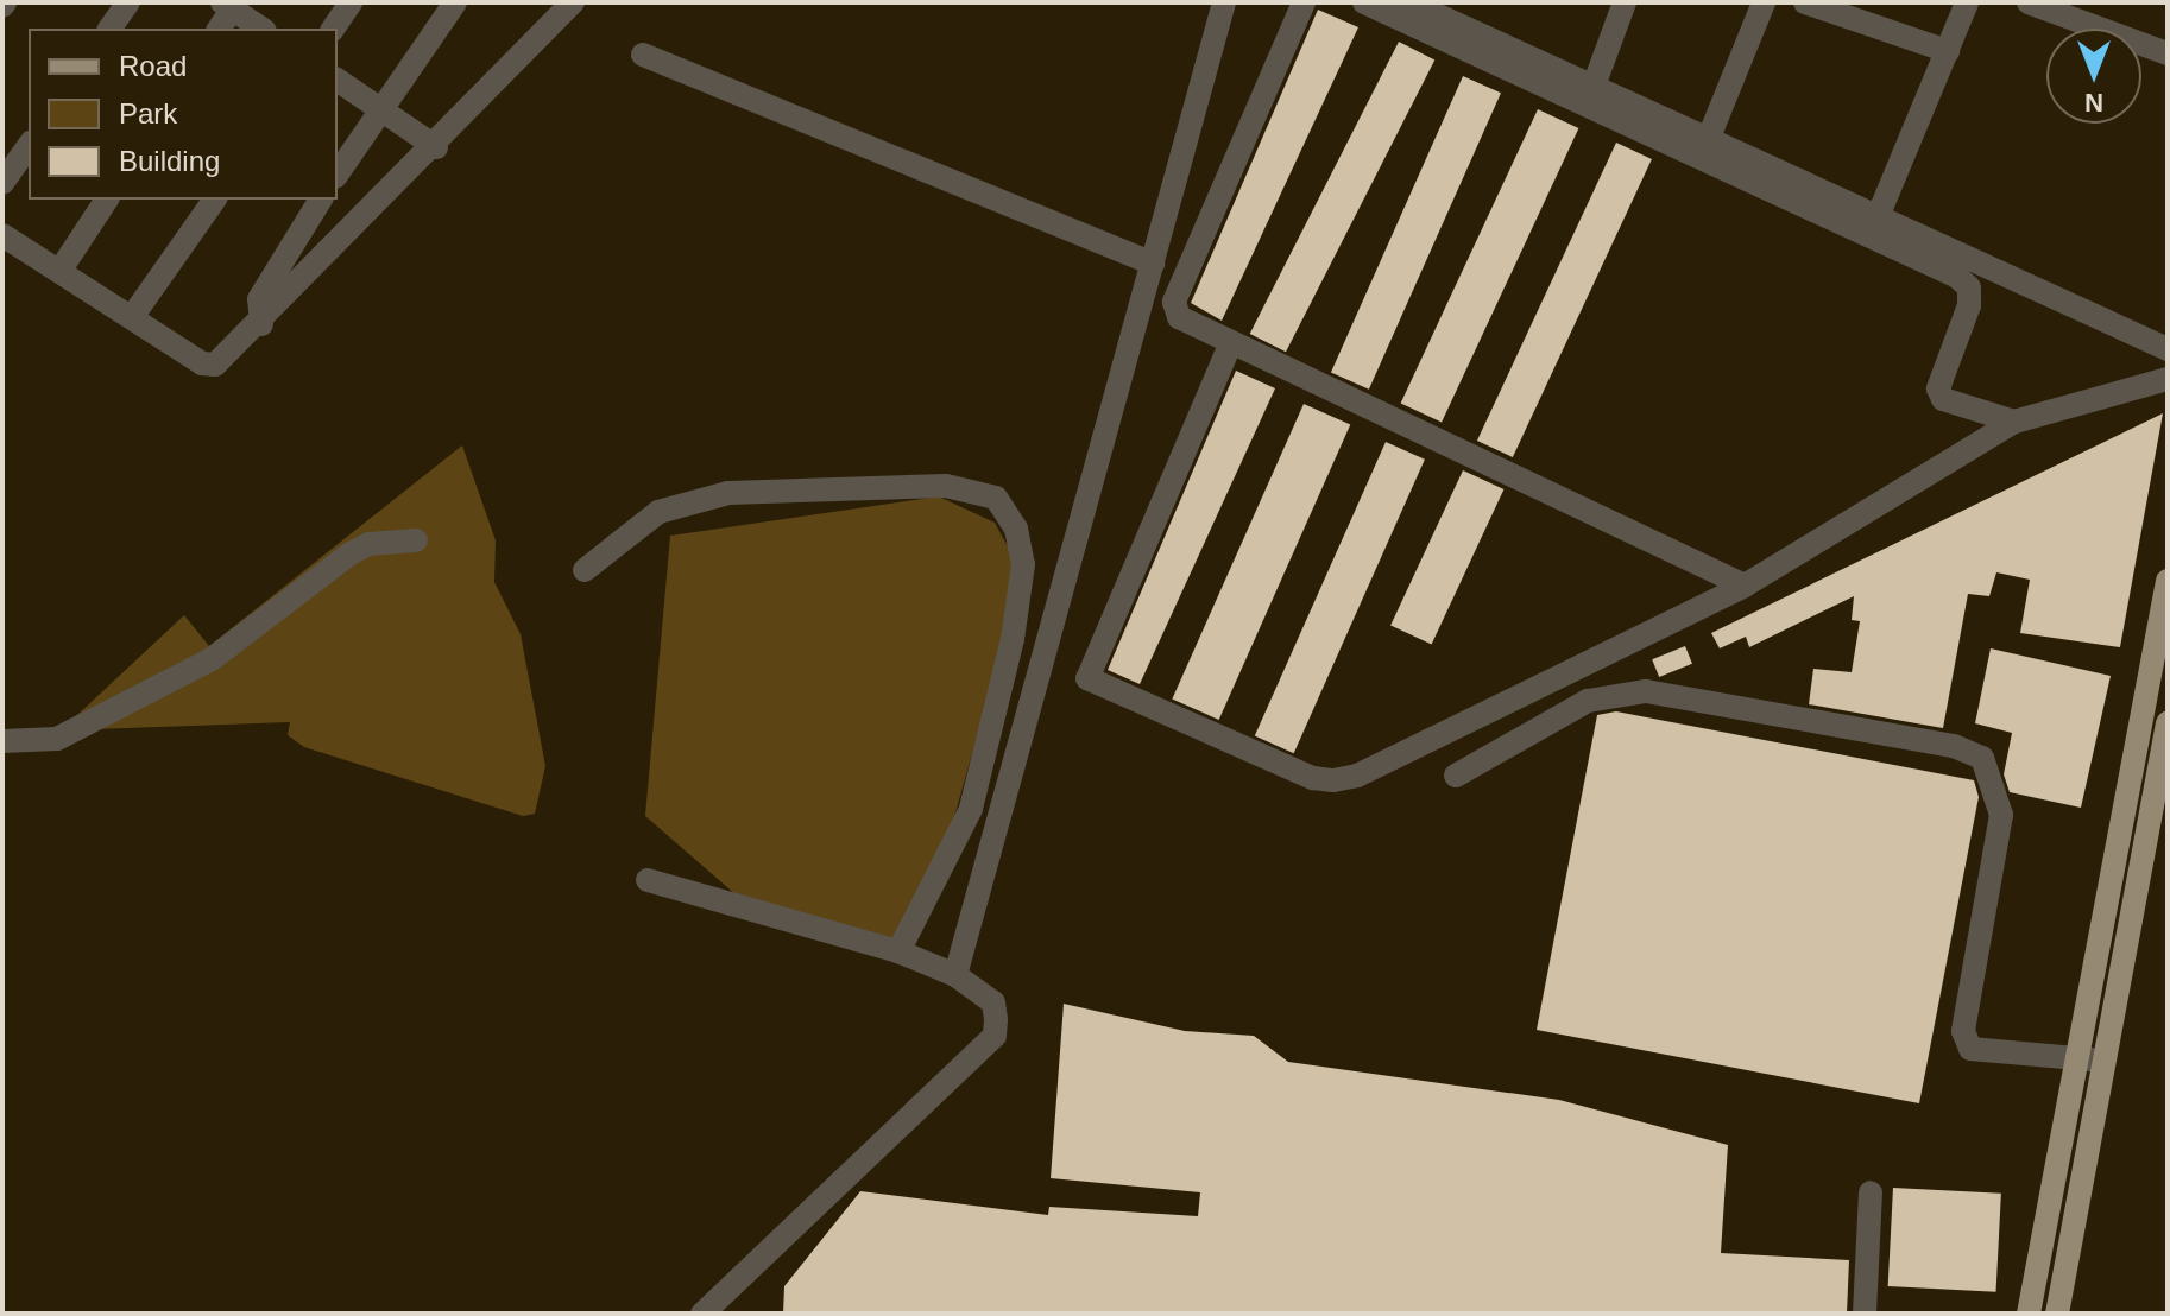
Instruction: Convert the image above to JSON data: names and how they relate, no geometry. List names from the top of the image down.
{
  "legend": ["Road", "Park", "Building"],
  "north": "bottom"
}
